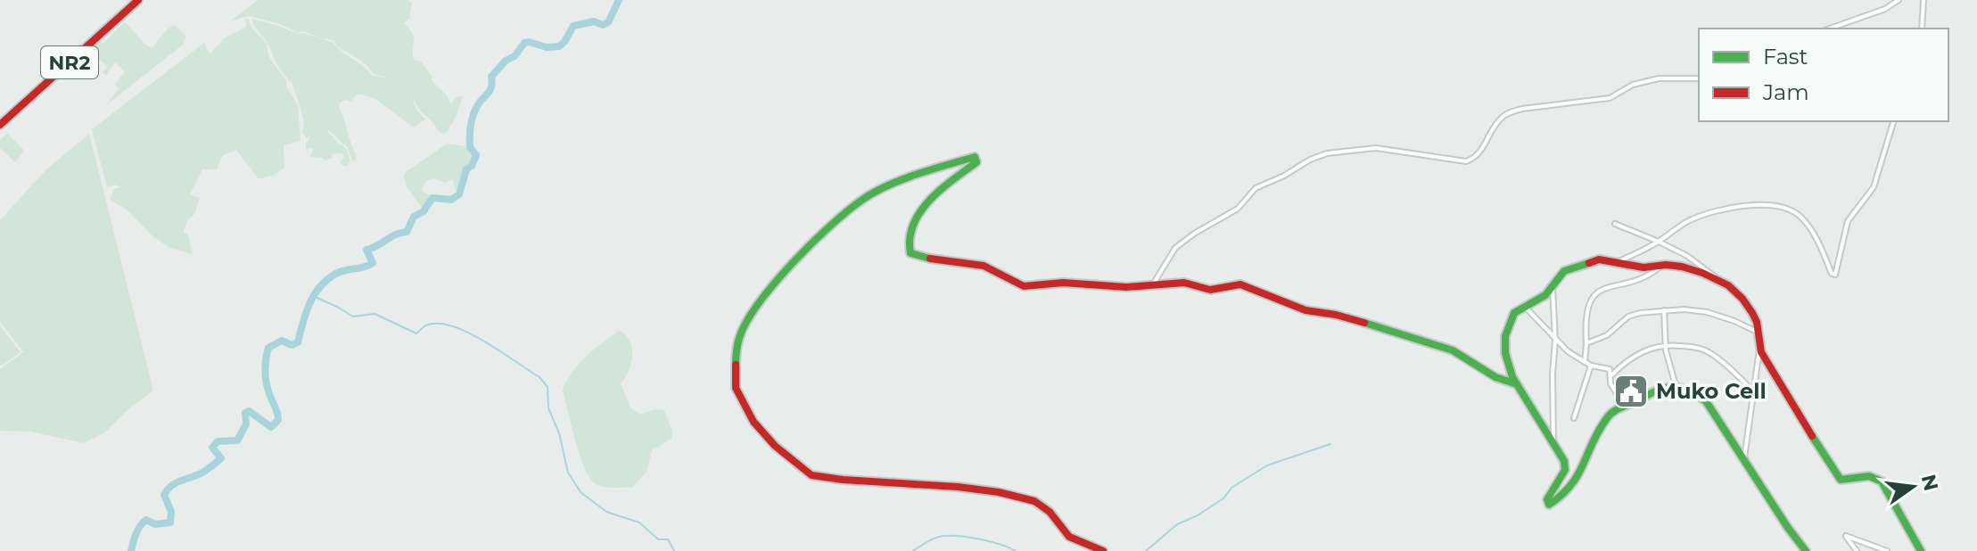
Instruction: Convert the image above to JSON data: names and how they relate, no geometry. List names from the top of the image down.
{
  "streets": {
    "main road": ["NR2"]
  },
  "places": {
    "public building": ["Muko Cell"]
  },
  "legend": ["Fast", "Jam"],
  "north": "right"
}
